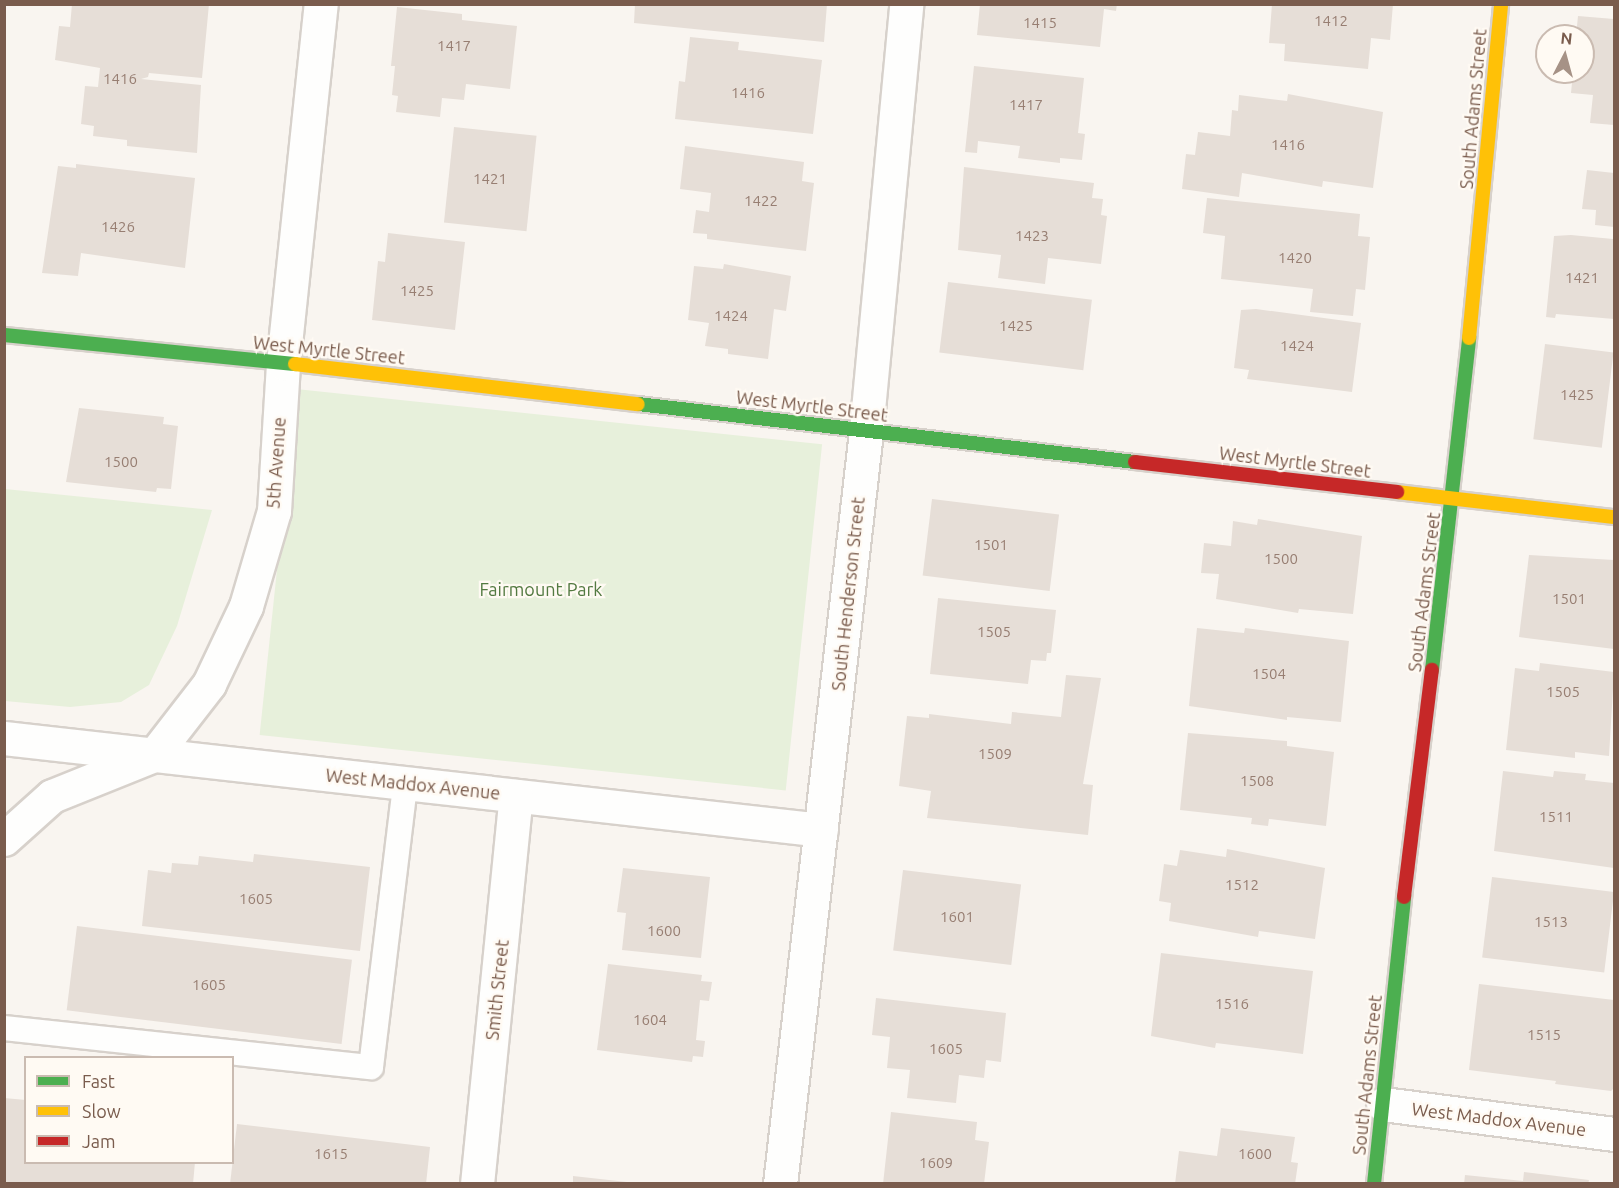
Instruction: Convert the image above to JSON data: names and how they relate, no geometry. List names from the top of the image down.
{
  "streets": {
    "street": [
      "South Adams Street",
      "West Myrtle Street",
      "5th Avenue",
      "South Henderson Street",
      "West Maddox Avenue",
      "Smith Street"
    ]
  },
  "crossings": [
    ["South Adams Street", "West Myrtle Street"],
    ["South Adams Street", "West Maddox Avenue"],
    ["West Myrtle Street", "5th Avenue"],
    ["West Myrtle Street", "South Henderson Street"],
    ["5th Avenue", "West Maddox Avenue"],
    ["South Henderson Street", "West Maddox Avenue"],
    ["West Maddox Avenue", "Smith Street"]
  ],
  "parks": ["Fairmount Park"],
  "house_numbers": [
    "1412",
    "1415",
    "1417",
    "1416",
    "1416",
    "1417",
    "1416",
    "1421",
    "1422",
    "1426",
    "1423",
    "1420",
    "1421",
    "1425",
    "1424",
    "1425",
    "1424",
    "1425",
    "1500",
    "1501",
    "1500",
    "1501",
    "1505",
    "1504",
    "1505",
    "1509",
    "1508",
    "1511",
    "1512",
    "1605",
    "1601",
    "1513",
    "1600",
    "1605",
    "1516",
    "1604",
    "1515",
    "1605",
    "1615",
    "1600",
    "1609"
  ],
  "legend": ["Fast", "Slow", "Jam"],
  "north": "top"
}
